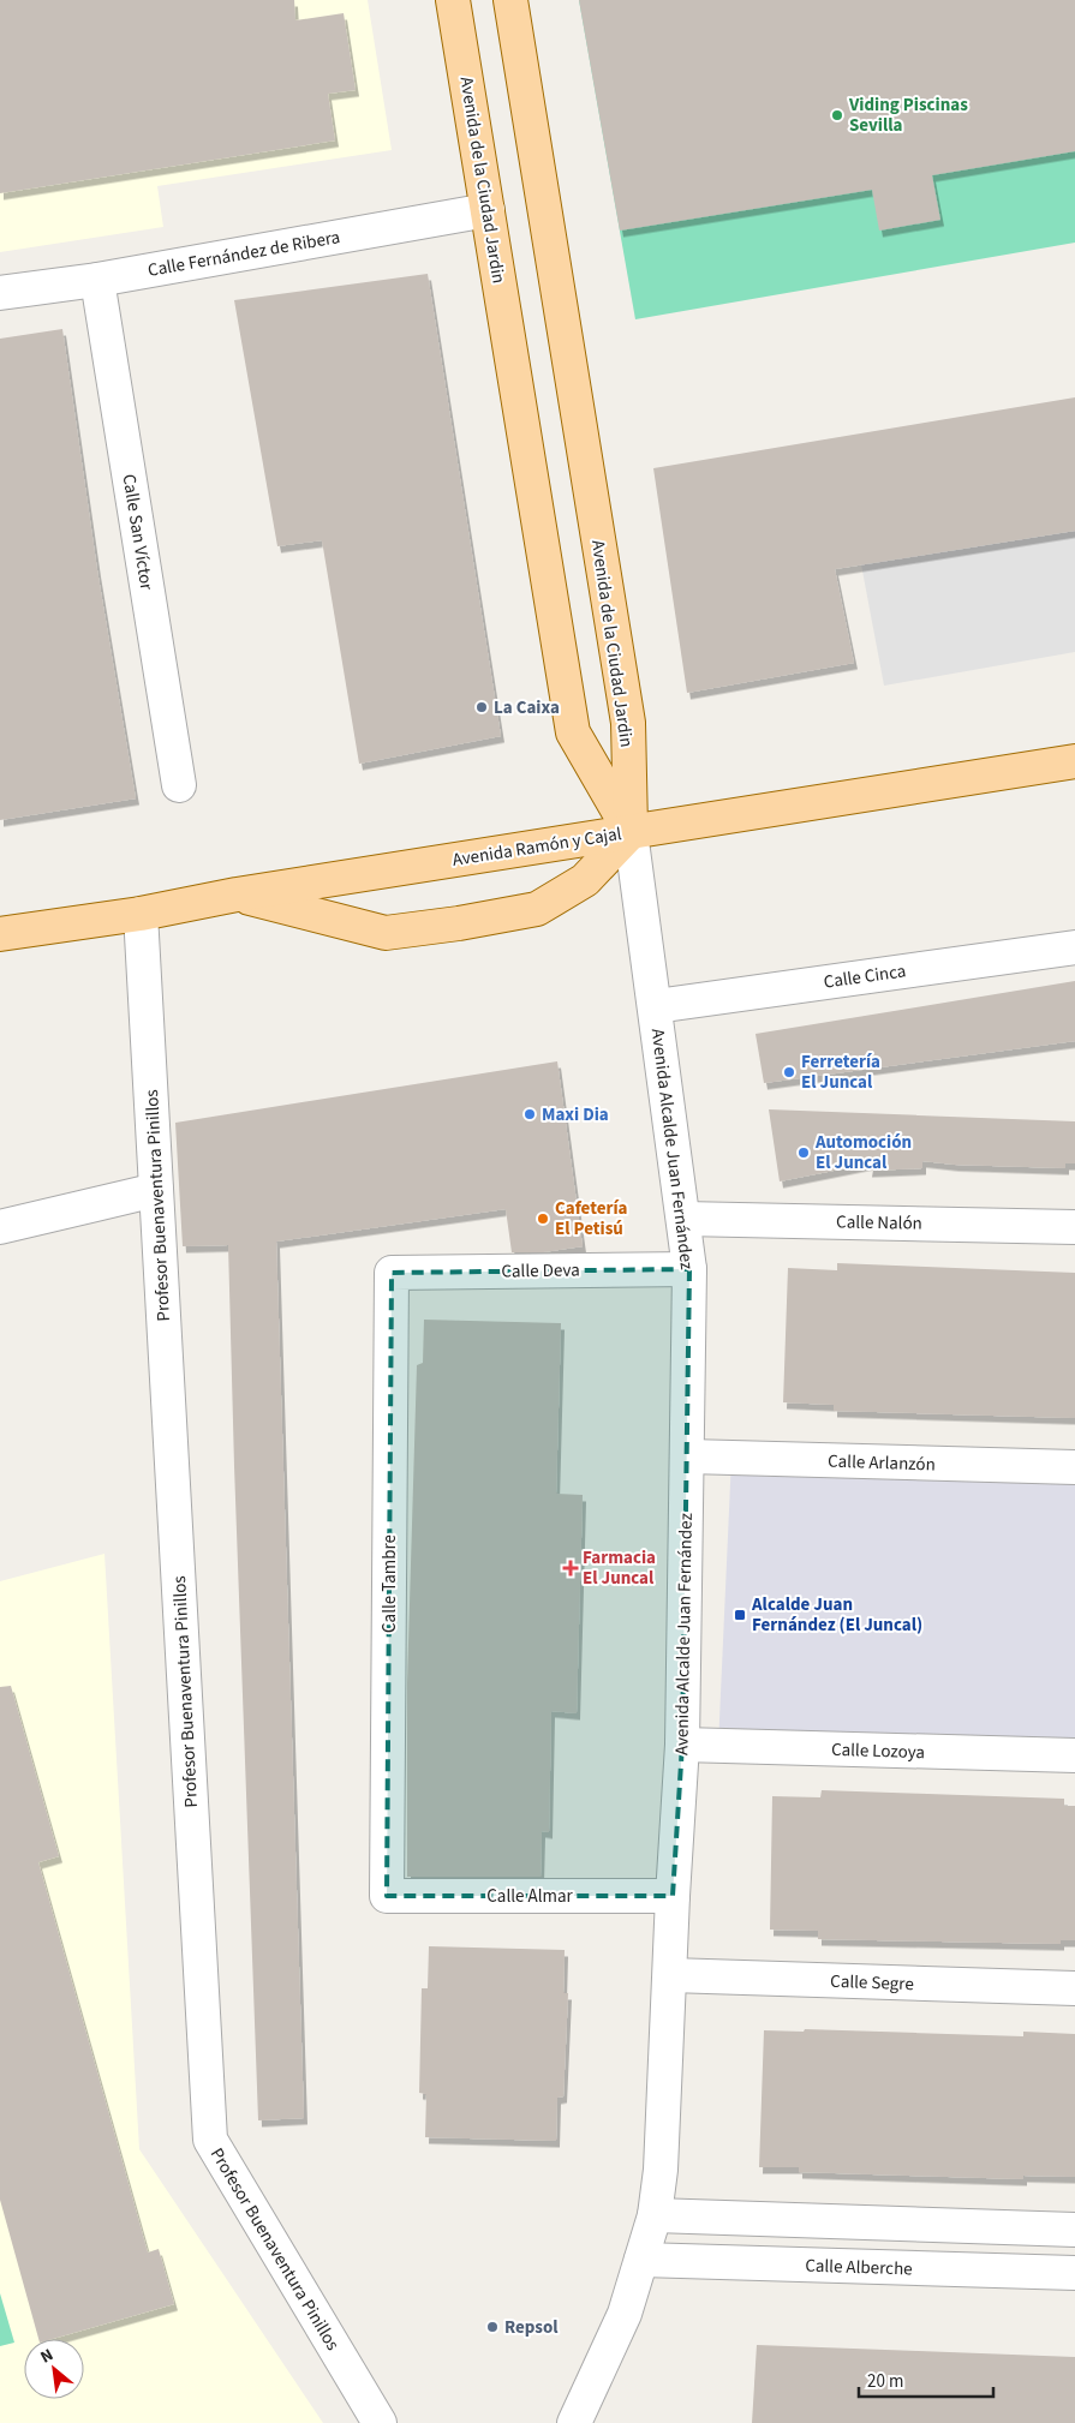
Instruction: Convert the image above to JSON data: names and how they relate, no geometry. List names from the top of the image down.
{
  "streets": {
    "main road": ["Avenida de la Ciudad Jardin", "Avenida Ramón y Cajal"],
    "street": [
      "Calle Fernández de Ribera",
      "Calle San Víctor",
      "Calle Cinca",
      "Avenida Alcalde Juan Fernández",
      "Profesor Buenaventura Pinillos",
      "Calle Nalón",
      "Calle Deva",
      "Calle Arlanzón",
      "Calle Tambre",
      "Calle Lozoya",
      "Calle Almar",
      "Calle Segre",
      "Calle Alberche"
    ]
  },
  "crossings": [
    ["Avenida de la Ciudad Jardin", "Calle Fernández de Ribera"],
    ["Avenida de la Ciudad Jardin", "Avenida Ramón y Cajal"],
    ["Avenida de la Ciudad Jardin", "Avenida Alcalde Juan Fernández"],
    ["Calle Fernández de Ribera", "Calle San Víctor"],
    ["Avenida Ramón y Cajal", "Avenida Alcalde Juan Fernández"],
    ["Avenida Ramón y Cajal", "Profesor Buenaventura Pinillos"],
    ["Calle Cinca", "Avenida Alcalde Juan Fernández"],
    ["Avenida Alcalde Juan Fernández", "Calle Nalón"],
    ["Avenida Alcalde Juan Fernández", "Calle Deva"],
    ["Avenida Alcalde Juan Fernández", "Calle Arlanzón"],
    ["Avenida Alcalde Juan Fernández", "Calle Lozoya"],
    ["Avenida Alcalde Juan Fernández", "Calle Almar"],
    ["Avenida Alcalde Juan Fernández", "Calle Segre"],
    ["Avenida Alcalde Juan Fernández", "Calle Alberche"],
    ["Calle Deva", "Calle Tambre"],
    ["Calle Tambre", "Calle Almar"]
  ],
  "places": {
    "other": [
      "Viding Piscinas Sevilla",
      "La Caixa",
      "Ferretería El Juncal",
      "Maxi Dia",
      "Automoción El Juncal",
      "Cafetería El Petisú",
      "Repsol"
    ],
    "health": ["Farmacia El Juncal"],
    "transit": ["Alcalde Juan Fernández (El Juncal)"]
  },
  "scale_bar": "20 m",
  "north": "top left"
}
